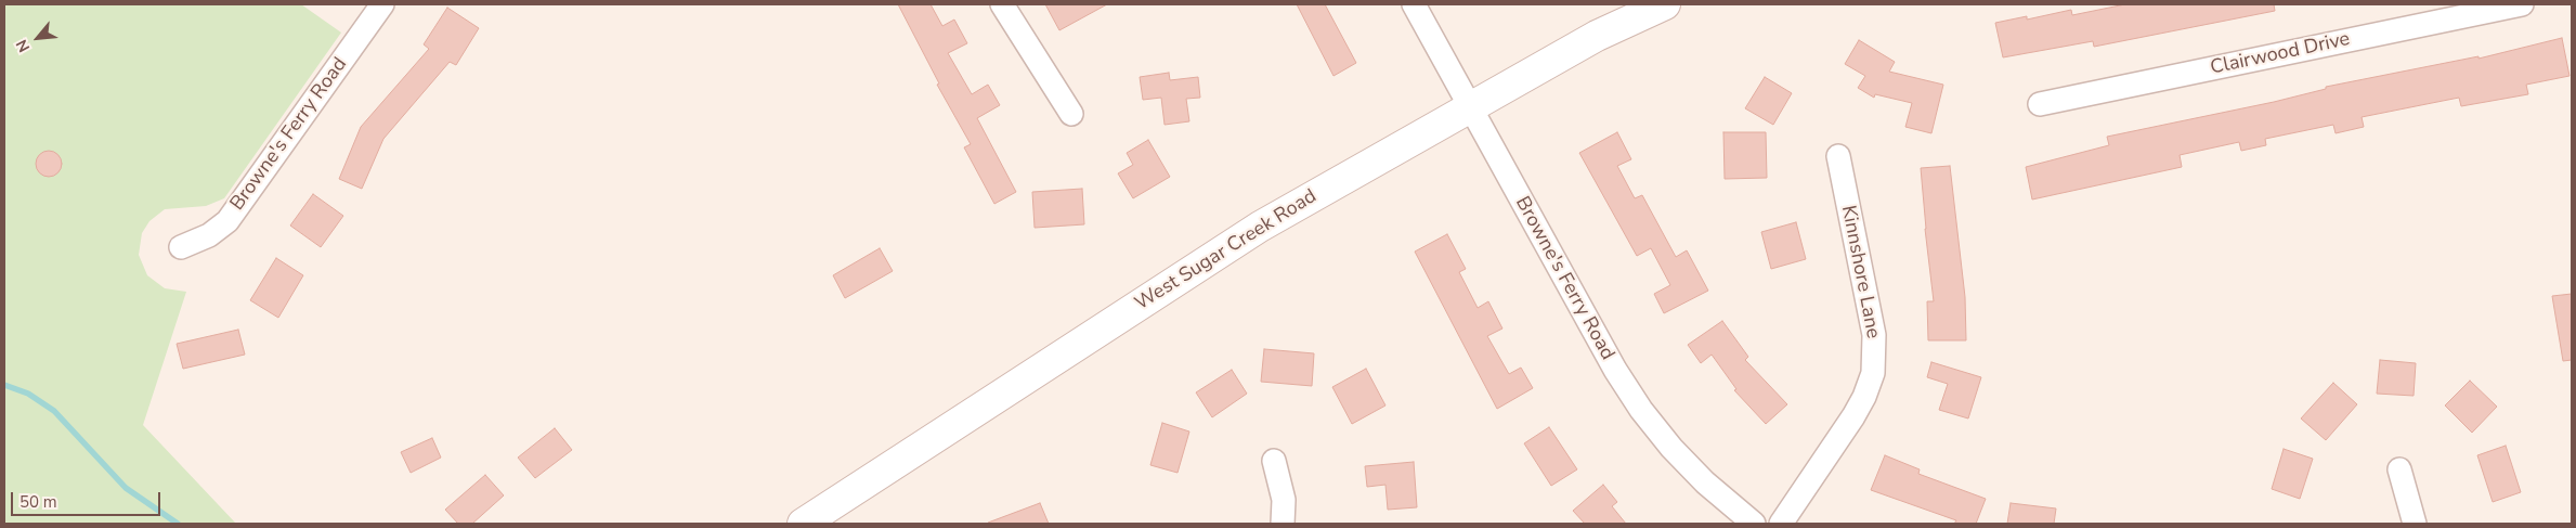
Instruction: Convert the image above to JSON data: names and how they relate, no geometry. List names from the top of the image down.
{
  "streets": {
    "main road": ["West Sugar Creek Road"],
    "street": ["Clairwood Drive", "Browne's Ferry Road", "Kinnshore Lane"]
  },
  "crossings": [
    ["Browne's Ferry Road", "West Sugar Creek Road"]
  ],
  "scale_bar": "50 m",
  "north": "bottom left"
}
